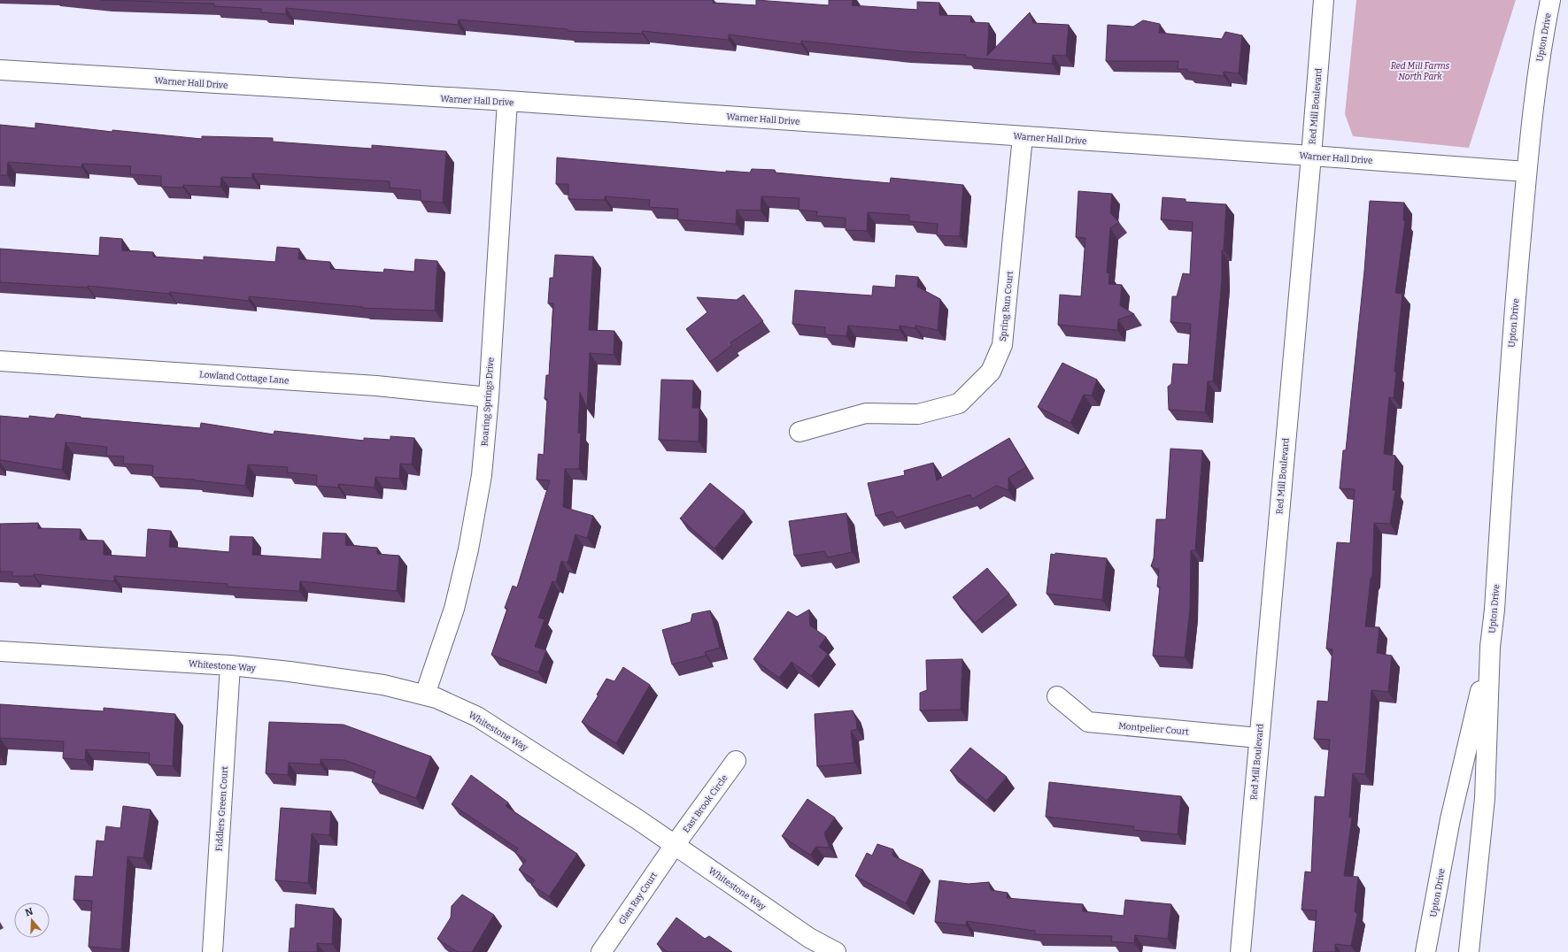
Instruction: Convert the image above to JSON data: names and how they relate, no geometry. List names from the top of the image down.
{
  "streets": {
    "street": [
      "Upton Drive",
      "Warner Hall Drive",
      "Red Mill Boulevard",
      "Spring Run Court",
      "Lowland Cottage Lane",
      "Roaring Springs Drive",
      "Whitestone Way",
      "Montpelier Court",
      "East Brook Circle",
      "Fiddlers Green Court",
      "Glen Ray Court"
    ]
  },
  "crossings": [
    ["Upton Drive", "Warner Hall Drive"],
    ["Warner Hall Drive", "Red Mill Boulevard"],
    ["Warner Hall Drive", "Spring Run Court"],
    ["Warner Hall Drive", "Roaring Springs Drive"],
    ["Red Mill Boulevard", "Montpelier Court"],
    ["Lowland Cottage Lane", "Roaring Springs Drive"],
    ["Roaring Springs Drive", "Whitestone Way"],
    ["Whitestone Way", "East Brook Circle"],
    ["Whitestone Way", "Fiddlers Green Court"],
    ["Whitestone Way", "Glen Ray Court"],
    ["East Brook Circle", "Glen Ray Court"]
  ],
  "parks": ["Red Mill Farms North Park"],
  "north": "top"
}
